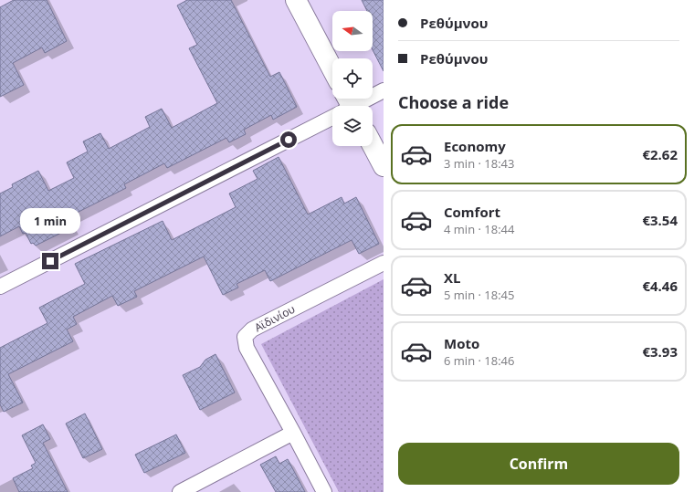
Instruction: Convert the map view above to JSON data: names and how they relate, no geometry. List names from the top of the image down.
{
  "streets": {
    "street": ["Αϊδινίου"]
  },
  "north": "left",
  "page": {
    "banner": ["Ρεθύμνου", "Ρεθύμνου"],
    "heading": "Choose a ride",
    "list": [
      {
        "name": "Economy",
        "note": "3 min · 18:43",
        "value": "€2.62"
      },
      {
        "name": "Comfort",
        "note": "4 min · 18:44",
        "value": "€3.54"
      },
      {
        "name": "XL",
        "note": "5 min · 18:45",
        "value": "€4.46"
      },
      {
        "name": "Moto",
        "note": "6 min · 18:46",
        "value": "€3.93"
      }
    ],
    "bubble": "1 min",
    "buttons": "Confirm"
  }
}
